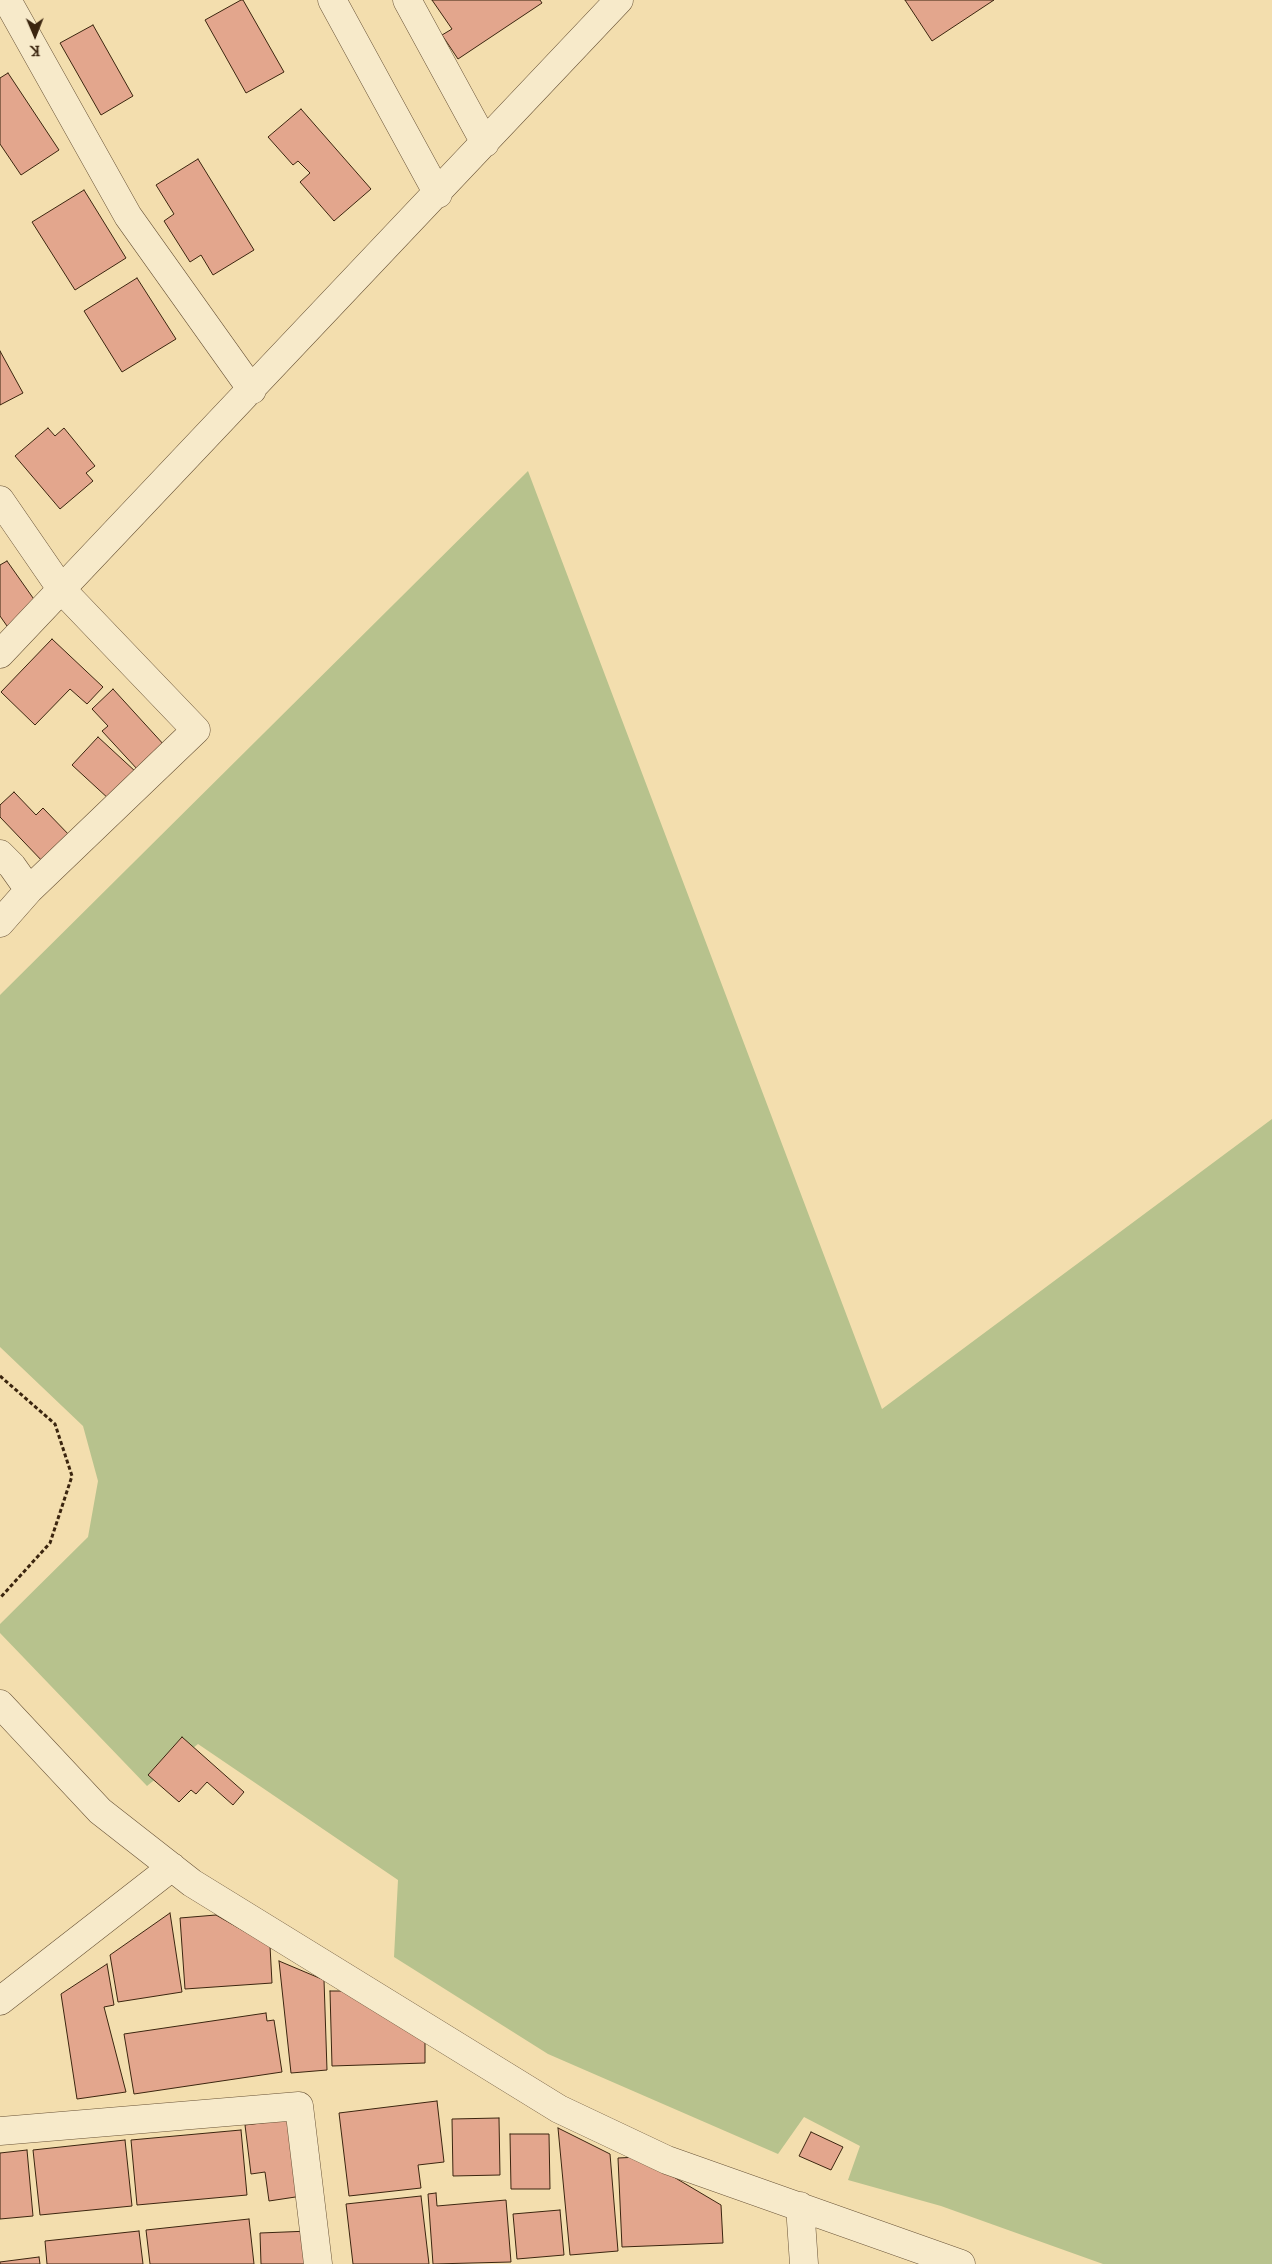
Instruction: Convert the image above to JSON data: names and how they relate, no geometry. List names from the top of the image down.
{
  "north": "bottom"
}
